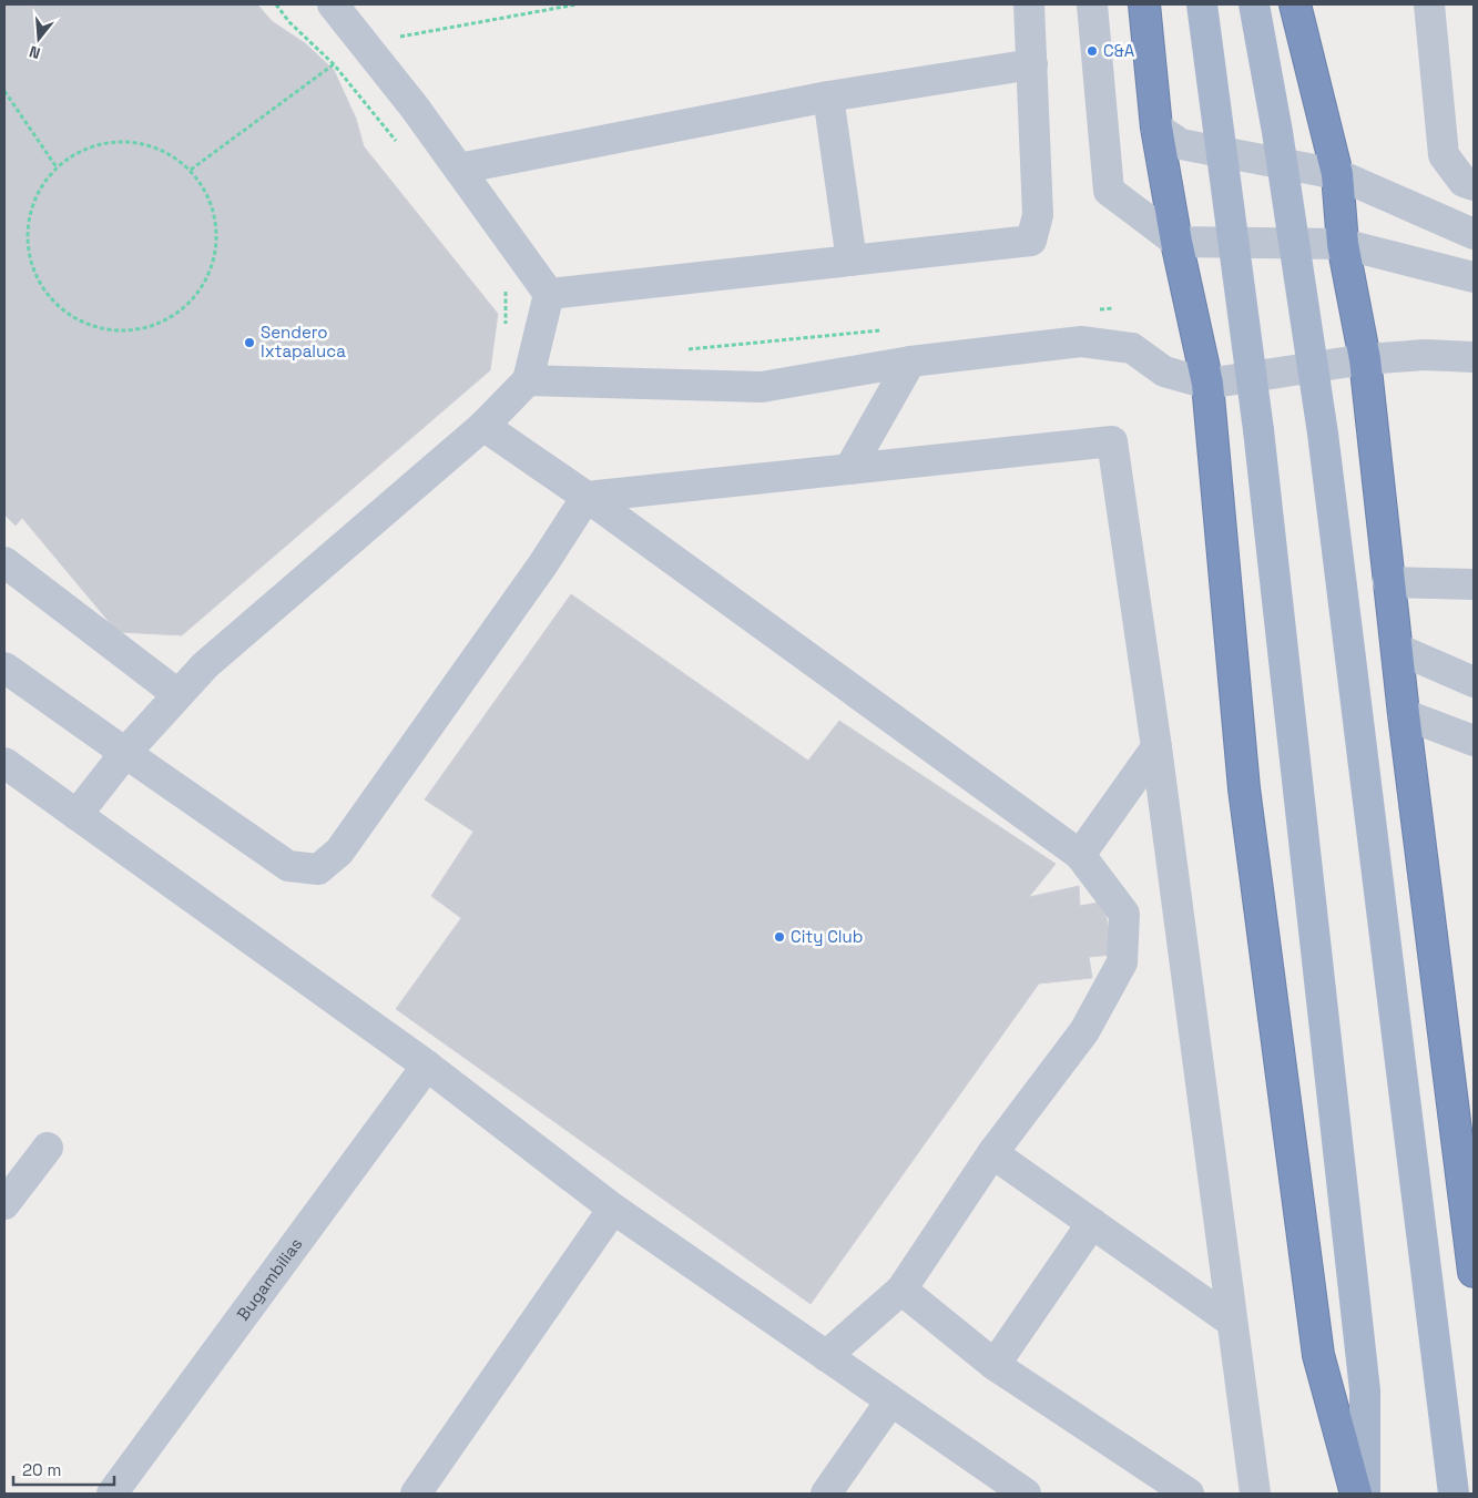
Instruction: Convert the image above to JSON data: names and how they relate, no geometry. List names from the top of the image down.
{
  "streets": {
    "street": ["Bugambilias"]
  },
  "places": ["C&A", "Sendero Ixtapaluca", "City Club"],
  "scale_bar": "20 m",
  "north": "bottom"
}
